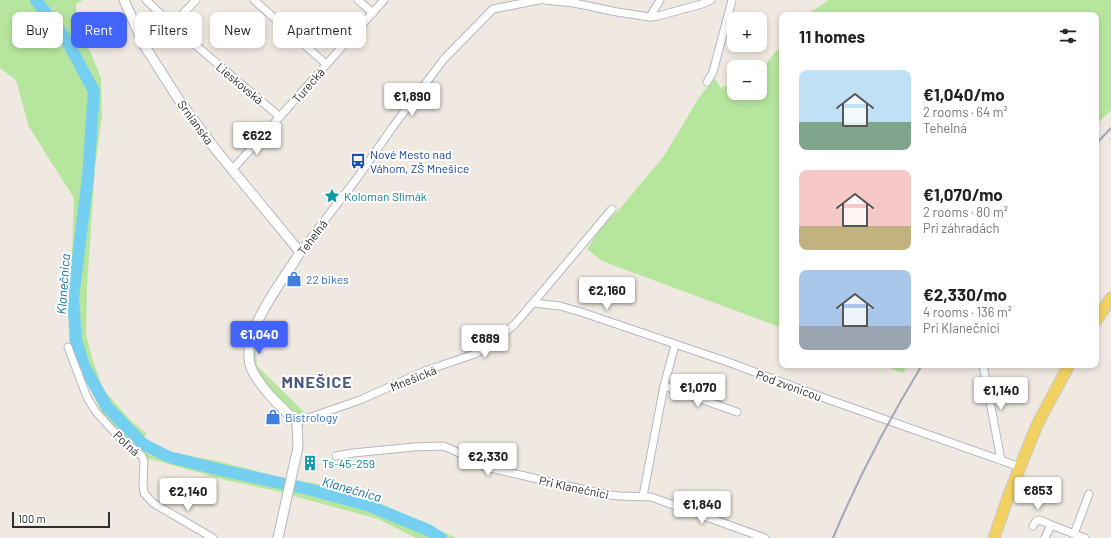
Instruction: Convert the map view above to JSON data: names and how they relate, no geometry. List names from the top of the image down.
{
  "streets": {
    "street": [
      "Lieskovská",
      "Turecká",
      "Srnianska",
      "Tehelná",
      "Mnešická",
      "Pod zvonicou",
      "Poľná",
      "Pri Klanečnici"
    ]
  },
  "crossings": [
    ["Lieskovská", "Turecká"],
    ["Turecká", "Srnianska"],
    ["Srnianska", "Tehelná"],
    ["Tehelná", "Mnešická"],
    ["Mnešická", "Pod zvonicou"]
  ],
  "districts": ["MNEŠICE"],
  "water": ["Klanečnica"],
  "places": {
    "bus stop": ["Nové Mesto nad Váhom, ZŠ Mnešice"],
    "place": ["Koloman Slimák"],
    "shop": ["22 bikes", "Bistrology"],
    "building": ["Ts-45-259"]
  },
  "scale_bar": "100 m",
  "page": {
    "map_buttons": ["+", "−"],
    "chip": [
      "Buy",
      "Rent",
      "Filters",
      "New",
      "Apartment"
    ],
    "heading": "11 homes",
    "list": [
      {
        "name": "€1,040/mo",
        "note": "2 rooms · 64 m² · Tehelná"
      },
      {
        "name": "€1,070/mo",
        "note": "2 rooms · 80 m² · Pri záhradách"
      },
      {
        "name": "€2,330/mo",
        "note": "4 rooms · 136 m² · Pri Klanečnici"
      }
    ],
    "price": [
      "€1,890",
      "€622",
      "€2,160",
      "€1,040",
      "€889",
      "€1,070",
      "€1,140",
      "€2,330",
      "€853",
      "€2,140",
      "€1,840"
    ],
    "scale": "100 m"
  }
}
